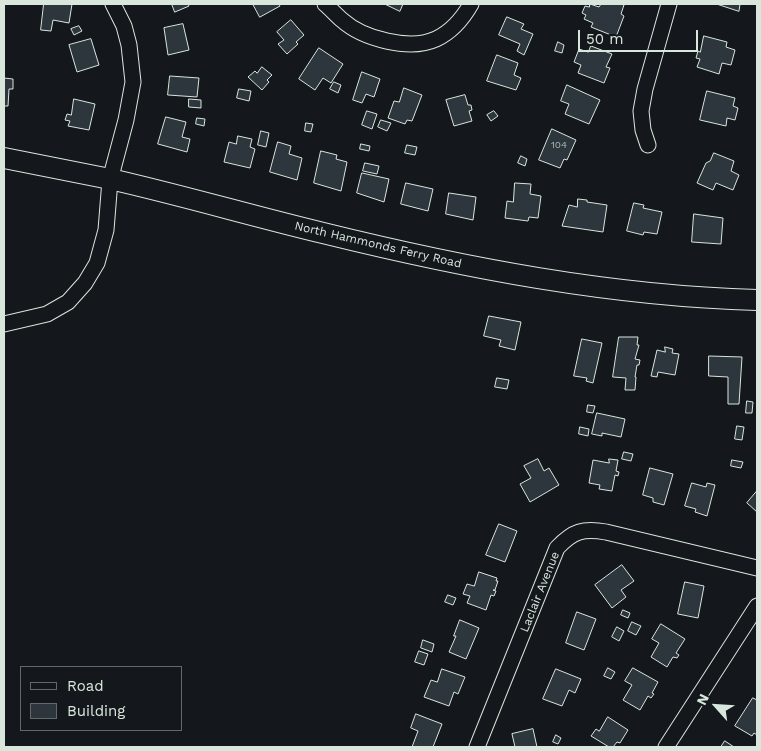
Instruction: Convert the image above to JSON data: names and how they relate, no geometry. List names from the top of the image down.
{
  "streets": {
    "street": ["North Hammonds Ferry Road", "Laclair Avenue"]
  },
  "house_numbers": ["104"],
  "legend": ["Road", "Building"],
  "scale_bar": "50 m",
  "north": "top left"
}
